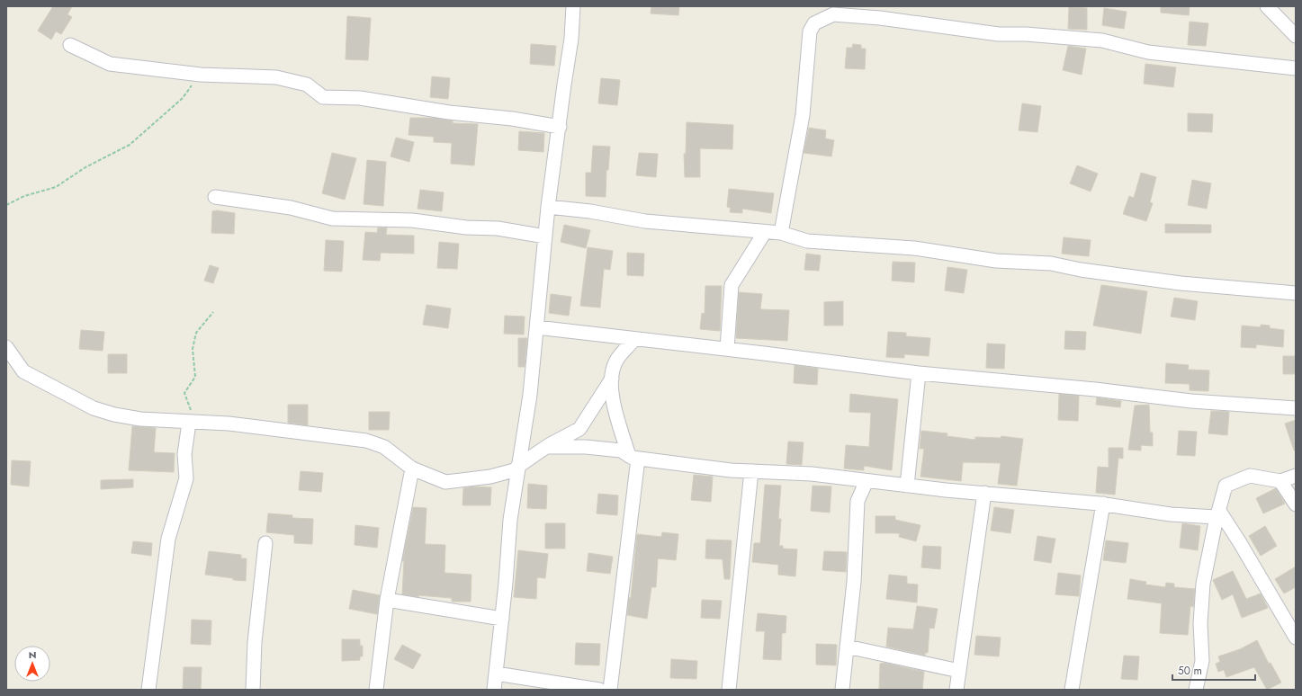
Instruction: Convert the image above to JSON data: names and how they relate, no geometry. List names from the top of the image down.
{
  "scale_bar": "50 m",
  "north": "top"
}
